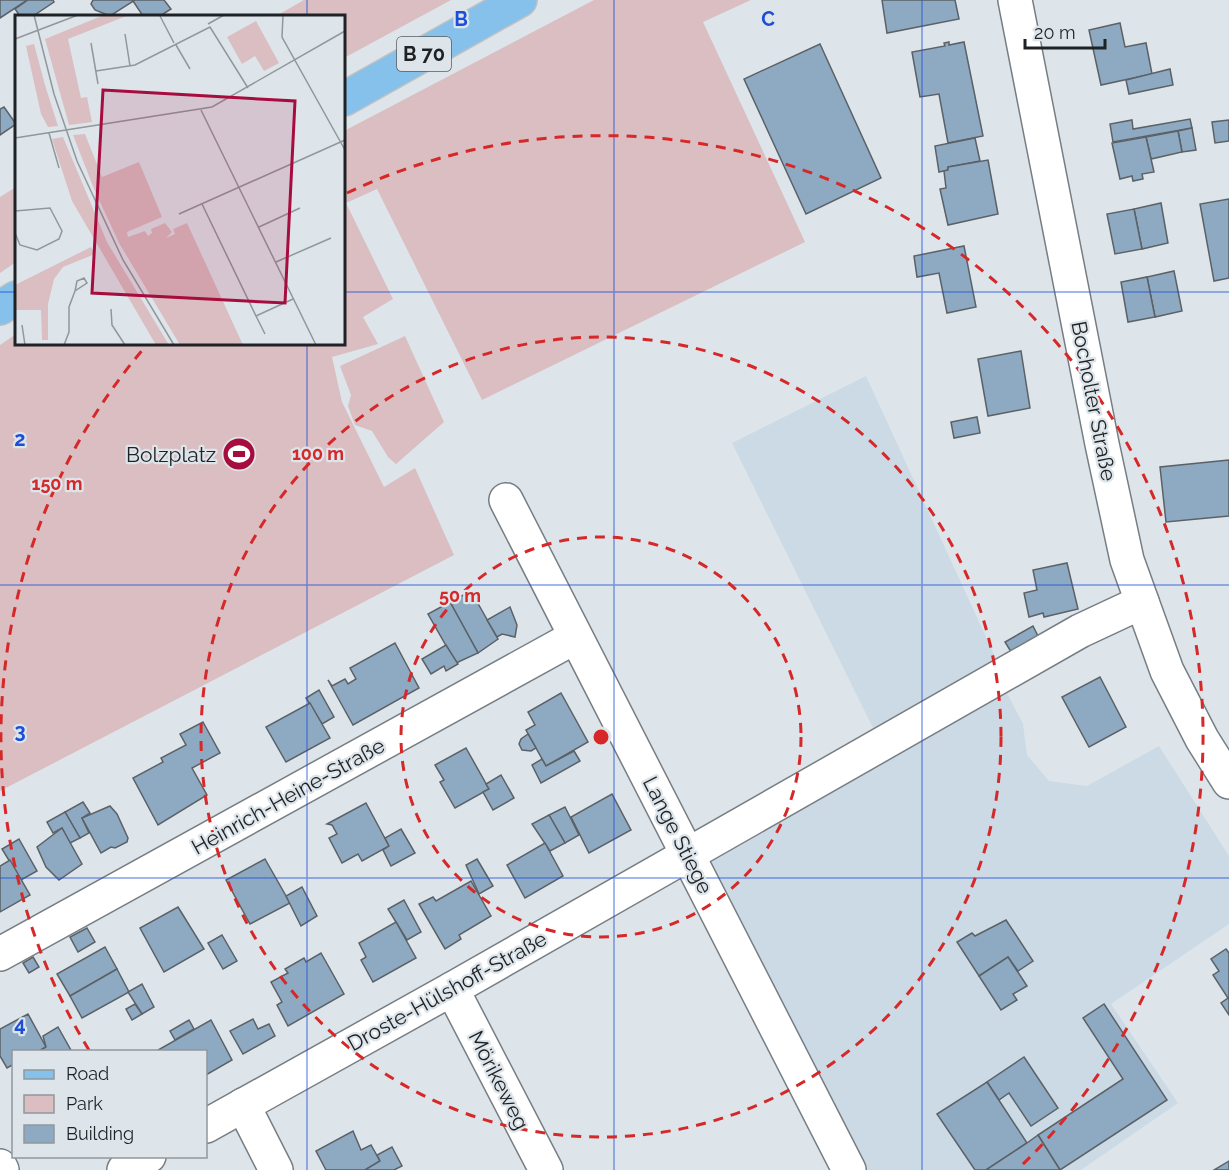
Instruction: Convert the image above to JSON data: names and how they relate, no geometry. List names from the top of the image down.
{
  "streets": {
    "main road": ["B 70"],
    "street": [
      "Bocholter Straße",
      "Heinrich-Heine-Straße",
      "Lange Stiege",
      "Droste-Hülshoff-Straße",
      "Mörikeweg"
    ]
  },
  "crossings": [
    ["Bocholter Straße", "Droste-Hülshoff-Straße"],
    ["Heinrich-Heine-Straße", "Lange Stiege"],
    ["Lange Stiege", "Droste-Hülshoff-Straße"],
    ["Droste-Hülshoff-Straße", "Mörikeweg"]
  ],
  "places": {
    "sports": ["Bolzplatz"]
  },
  "legend": ["Road", "Park", "Building"],
  "scale_bar": "20 m",
  "grid": {
    "columns": ["B", "C"],
    "rows": ["2", "3", "4"]
  },
  "rings": ["100 m", "150 m", "50 m"]
}
